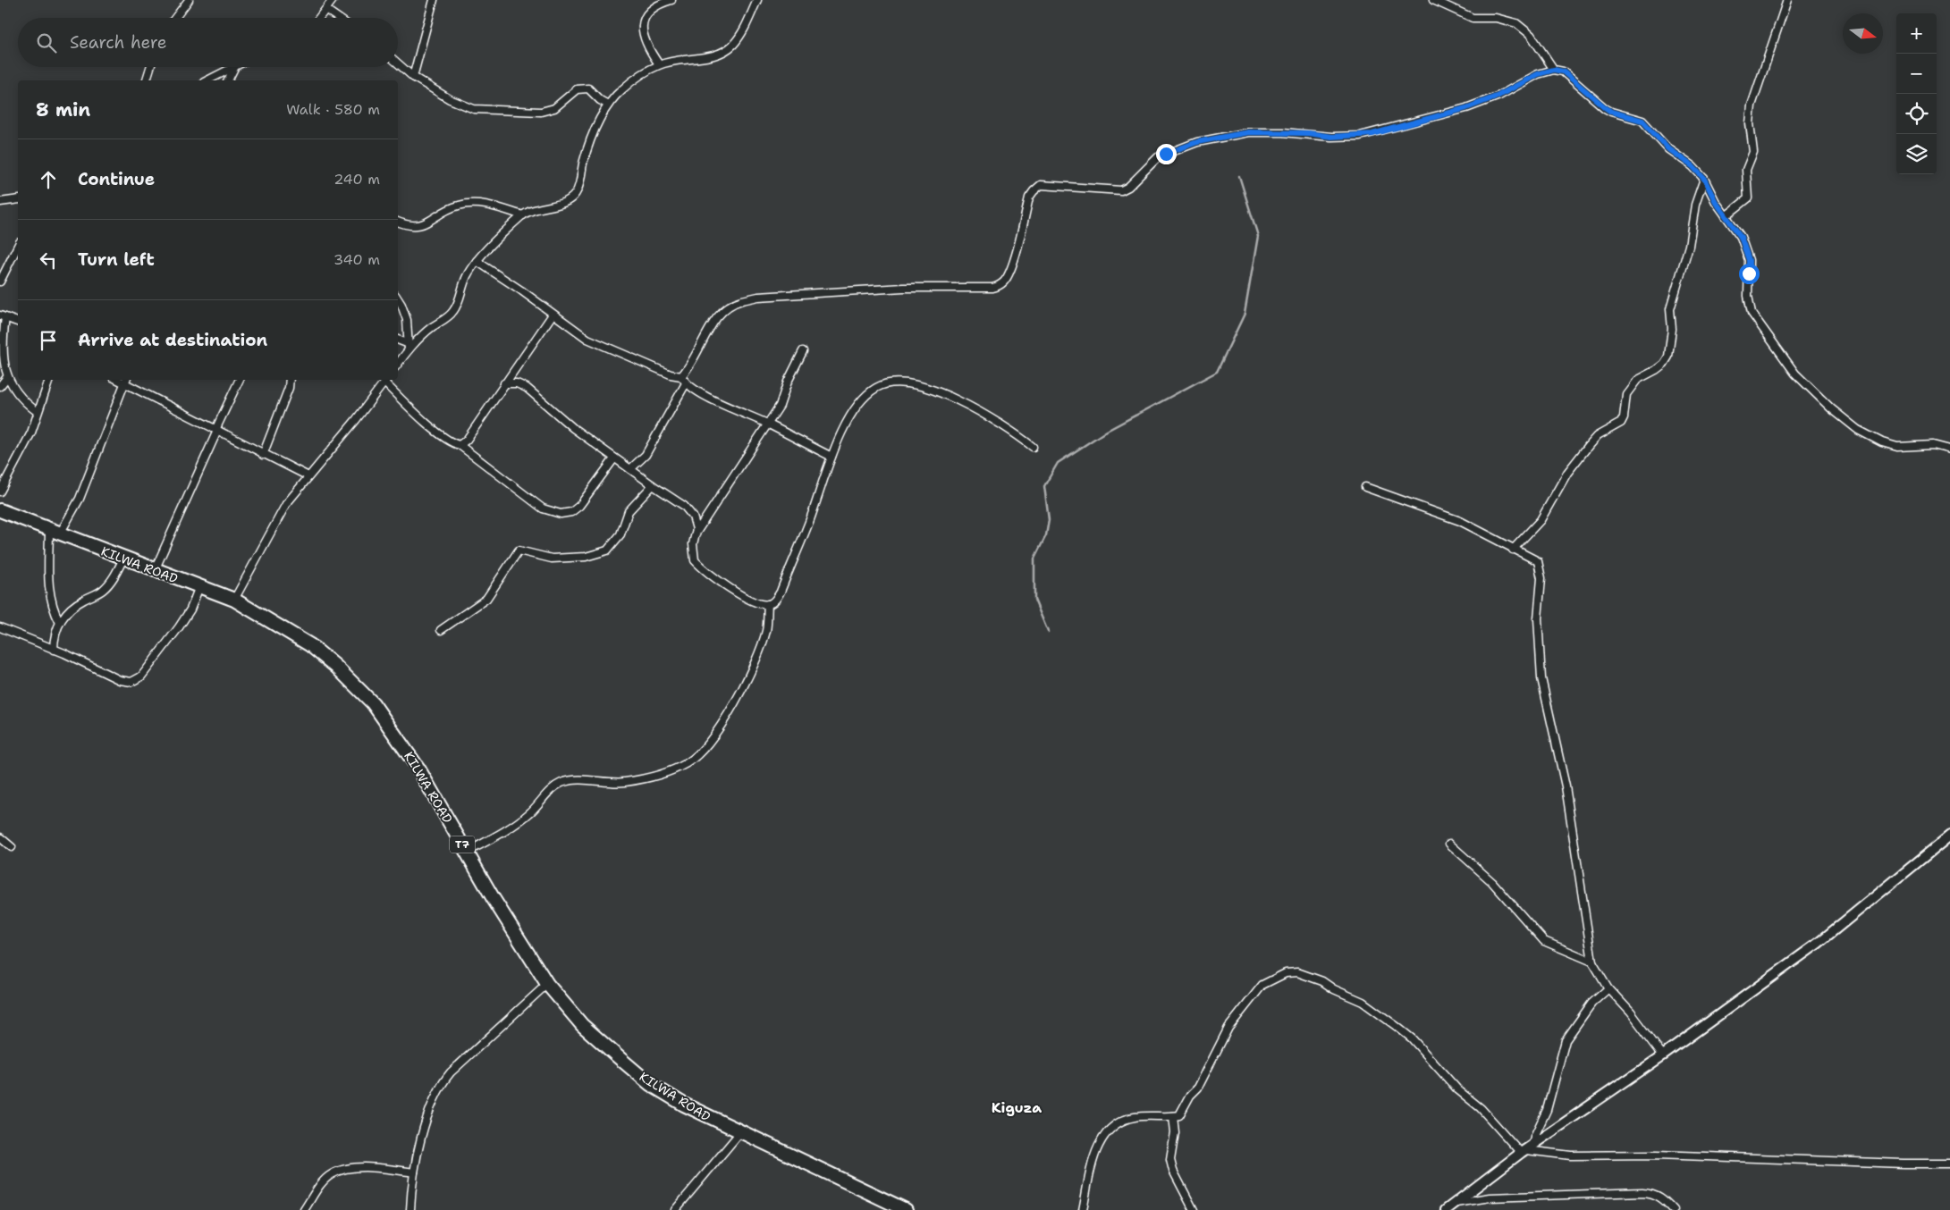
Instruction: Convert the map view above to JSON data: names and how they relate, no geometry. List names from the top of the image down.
{
  "streets": {
    "highway": ["KILWA ROAD", "T7"]
  },
  "districts": ["Kiguza"],
  "north": "right",
  "page": {
    "map_buttons": ["+", "−"],
    "search": "Search here",
    "heading": ["8 min", "Walk · 580 m"],
    "list": [
      ["Continue", "240 m"],
      ["Turn left", "340 m"],
      "Arrive at destination"
    ]
  }
}
